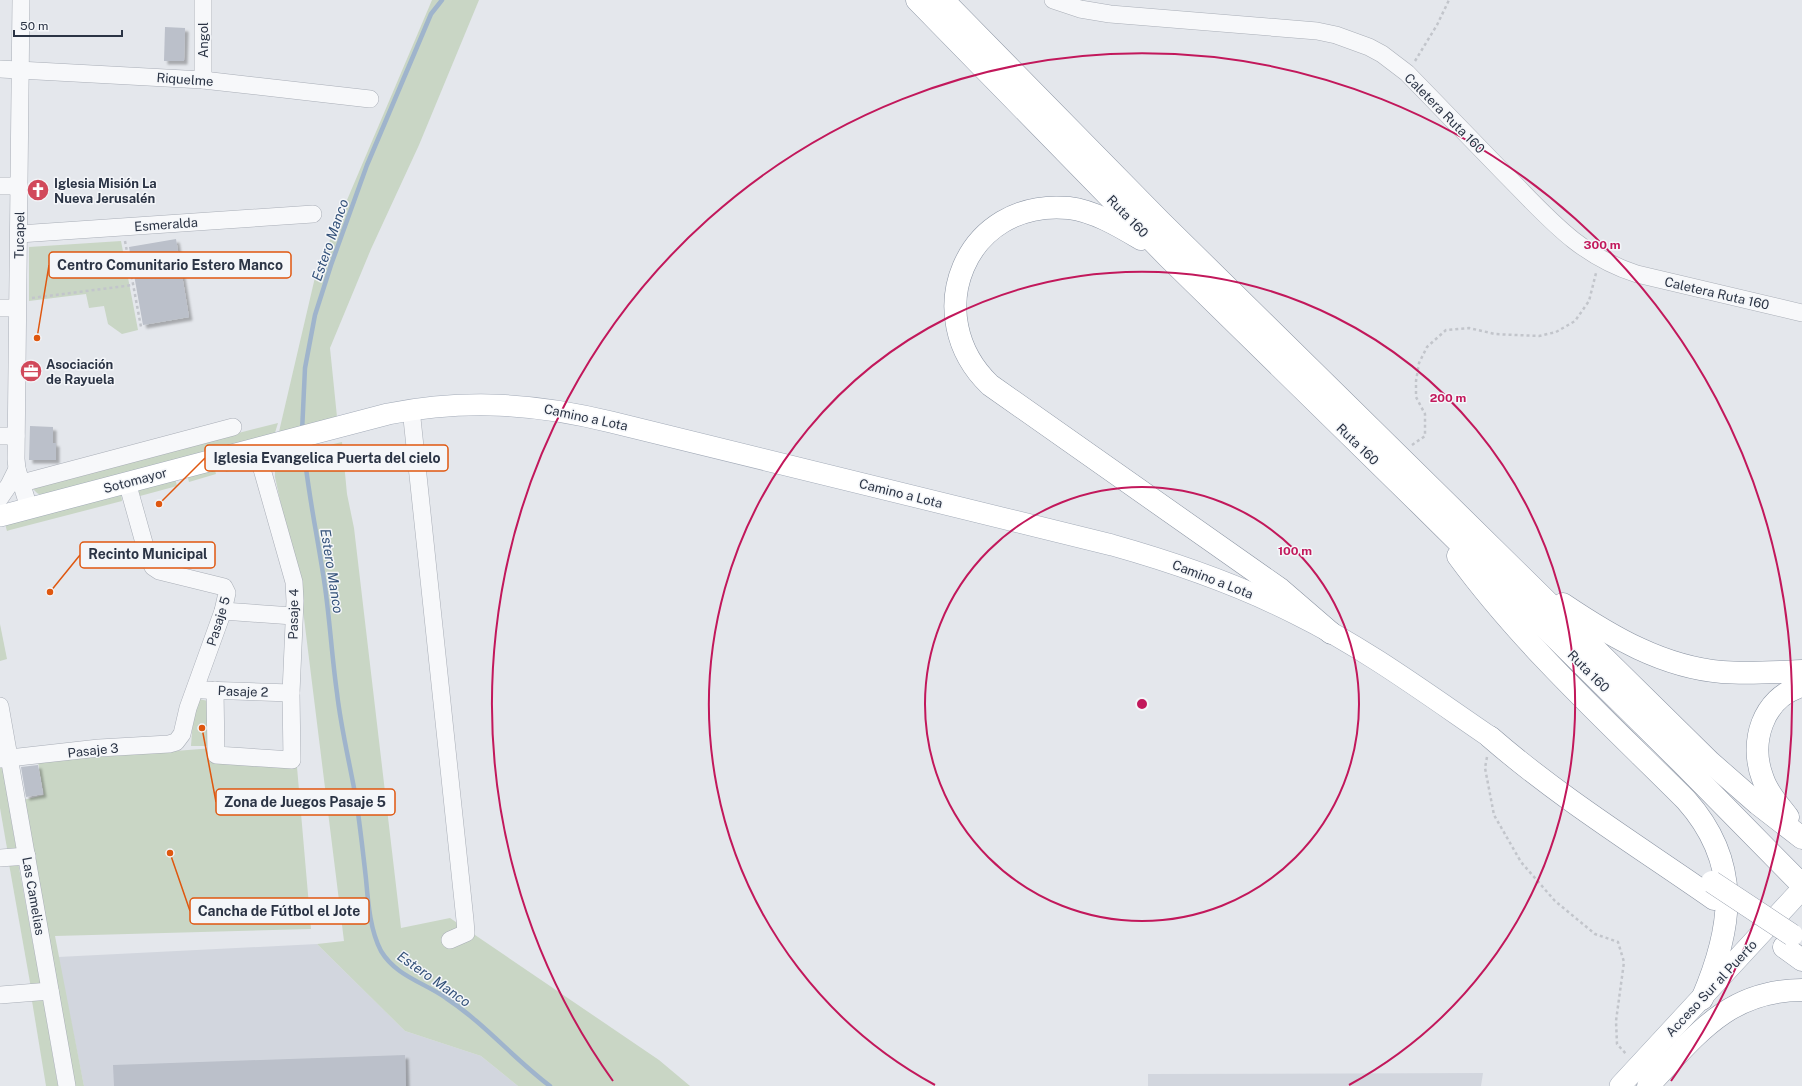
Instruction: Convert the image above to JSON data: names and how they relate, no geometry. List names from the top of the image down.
{
  "streets": {
    "highway": ["Ruta 160"],
    "main road": ["Camino a Lota", "Sotomayor", "Acceso Sur al Puerto"],
    "street": [
      "Angol",
      "Riquelme",
      "Caletera Ruta 160",
      "Esmeralda",
      "Tucapel",
      "Pasaje 4",
      "Pasaje 5",
      "Pasaje 2",
      "Pasaje 3",
      "Las Camelias"
    ]
  },
  "crossings": [
    ["Angol", "Riquelme"],
    ["Riquelme", "Tucapel"],
    ["Esmeralda", "Tucapel"],
    ["Tucapel", "Sotomayor"],
    ["Camino a Lota", "Sotomayor"],
    ["Camino a Lota", "Pasaje 4"],
    ["Sotomayor", "Pasaje 4"],
    ["Sotomayor", "Pasaje 5"],
    ["Pasaje 4", "Pasaje 2"],
    ["Pasaje 5", "Pasaje 2"],
    ["Pasaje 5", "Pasaje 3"],
    ["Pasaje 3", "Las Camelias"]
  ],
  "water": ["Estero Manco"],
  "places": {
    "church": ["Iglesia Misión La Nueva Jerusalén"],
    "other": [
      "Centro Comunitario Estero Manco",
      "Iglesia Evangelica Puerta del cielo",
      "Recinto Municipal",
      "Zona de Juegos Pasaje 5",
      "Cancha de Fútbol el Jote"
    ],
    "office": ["Asociación de Rayuela"]
  },
  "scale_bar": "50 m",
  "rings": ["300 m", "200 m", "100 m"]
}
